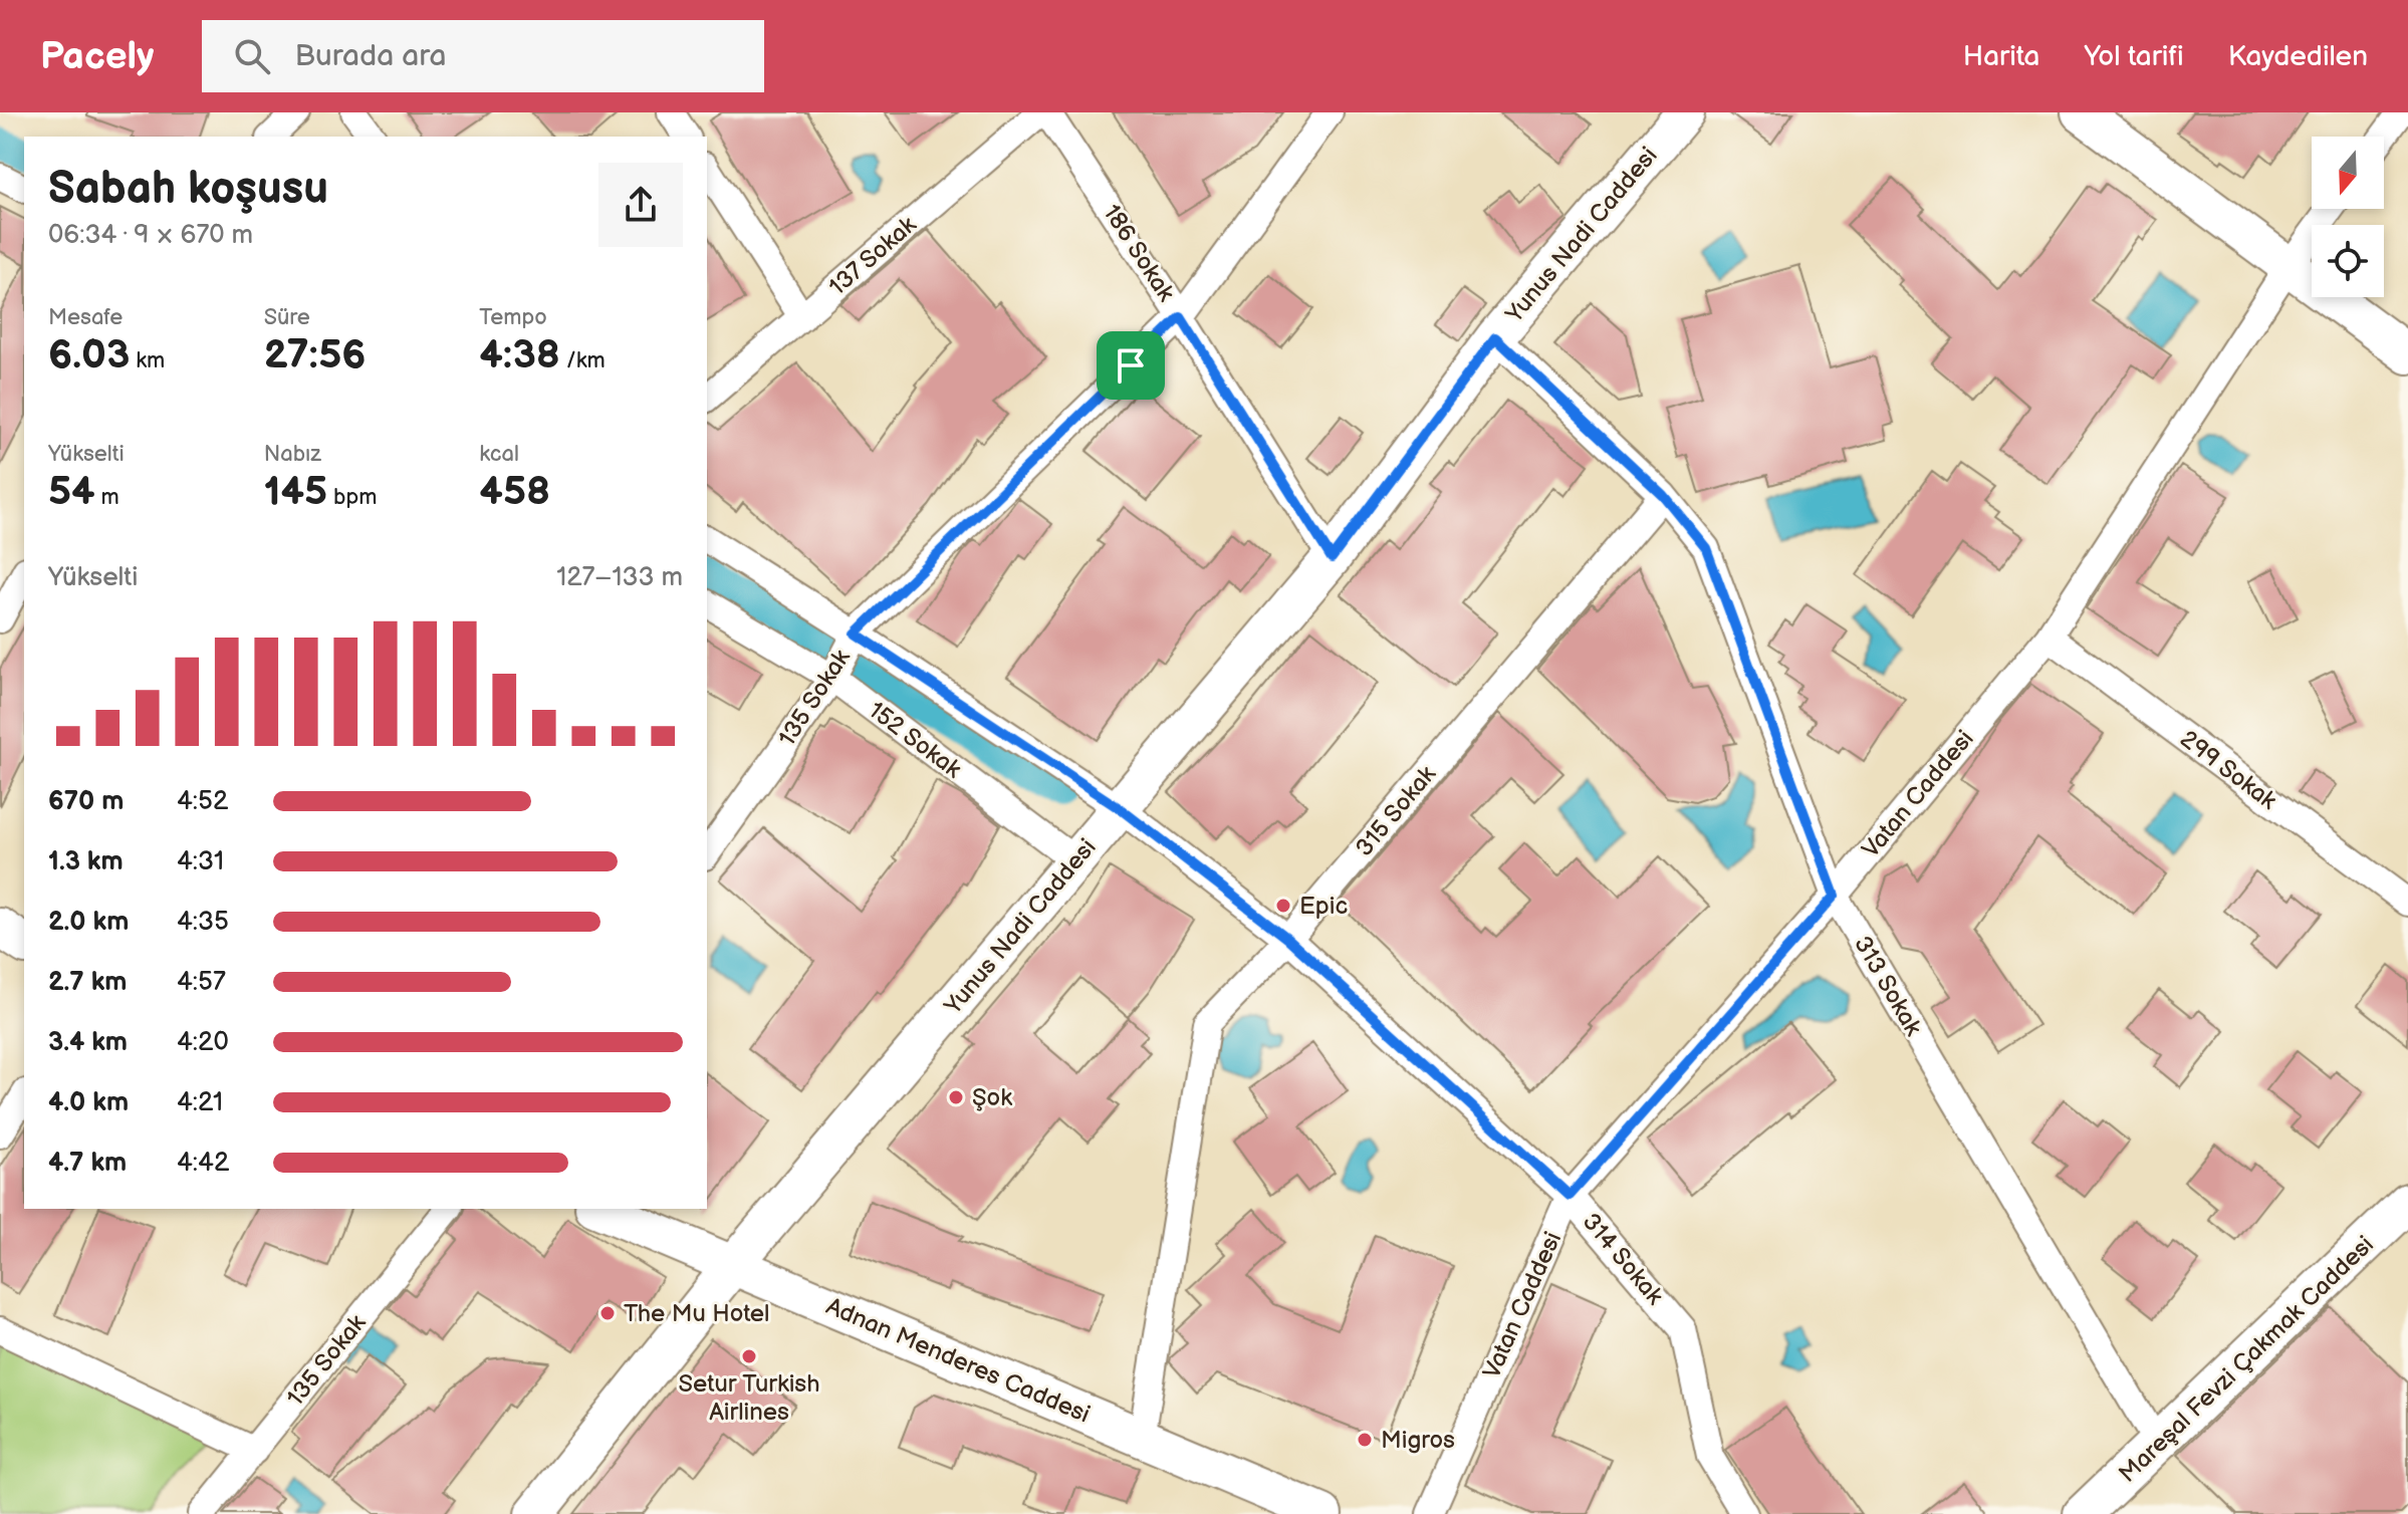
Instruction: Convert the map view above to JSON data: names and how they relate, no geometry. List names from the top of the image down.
{
  "streets": {
    "street": [
      "Yunus Nadi Caddesi",
      "186 Sokak",
      "137 Sokak",
      "135 Sokak",
      "152 Sokak",
      "299 Sokak",
      "Vatan Caddesi",
      "315 Sokak",
      "313 Sokak",
      "314 Sokak",
      "Mareşal Fevzi Çakmak Caddesi",
      "Adnan Menderes Caddesi"
    ]
  },
  "crossings": [
    ["Yunus Nadi Caddesi", "186 Sokak"],
    ["Yunus Nadi Caddesi", "152 Sokak"],
    ["Yunus Nadi Caddesi", "313 Sokak"],
    ["Yunus Nadi Caddesi", "314 Sokak"],
    ["Yunus Nadi Caddesi", "Adnan Menderes Caddesi"],
    ["186 Sokak", "135 Sokak"],
    ["135 Sokak", "152 Sokak"],
    ["152 Sokak", "314 Sokak"],
    ["299 Sokak", "Vatan Caddesi"],
    ["Vatan Caddesi", "313 Sokak"],
    ["Vatan Caddesi", "314 Sokak"],
    ["315 Sokak", "313 Sokak"],
    ["315 Sokak", "314 Sokak"],
    ["315 Sokak", "Adnan Menderes Caddesi"],
    ["313 Sokak", "Mareşal Fevzi Çakmak Caddesi"]
  ],
  "places": [
    "Epic",
    "Şok",
    "The Mu Hotel",
    "Setur Turkish Airlines",
    "Migros"
  ],
  "north": "bottom",
  "page": {
    "header": "Pacely",
    "search": "Burada ara",
    "nav": ["Harita", "Yol tarifi", "Kaydedilen"],
    "heading": ["Sabah koşusu", "06:34 · 9 × 670 m"],
    "stats": [
      ["Mesafe", "6.03 km"],
      ["Süre", "27:56"],
      ["Tempo", "4:38 /km"],
      ["Yükselti", "54 m"],
      ["Nabız", "145 bpm"],
      ["kcal", "458"]
    ],
    "chart": ["Yükselti", "127–133 m"],
    "list": [
      {
        "name": "670 m",
        "note": "4:52"
      },
      {
        "name": "1.3 km",
        "note": "4:31"
      },
      {
        "name": "2.0 km",
        "note": "4:35"
      },
      {
        "name": "2.7 km",
        "note": "4:57"
      },
      {
        "name": "3.4 km",
        "note": "4:20"
      },
      {
        "name": "4.0 km",
        "note": "4:21"
      },
      {
        "name": "4.7 km",
        "note": "4:42"
      }
    ]
  }
}
